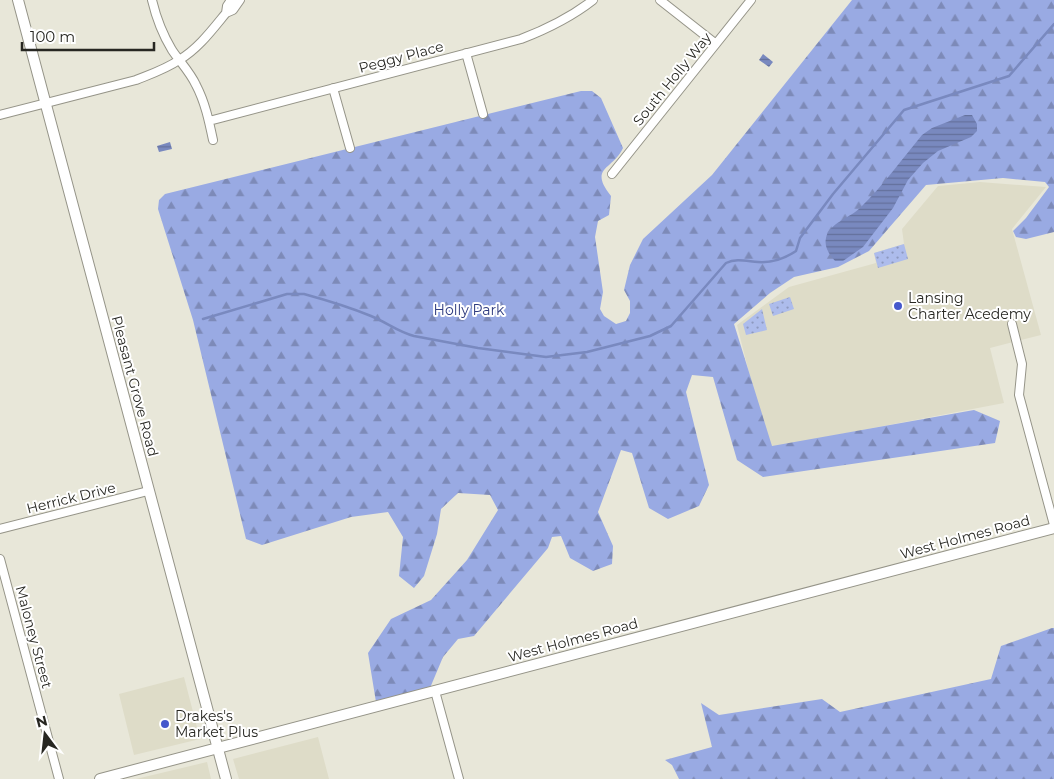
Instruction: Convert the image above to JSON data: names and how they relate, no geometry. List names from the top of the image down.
{
  "streets": {
    "street": [
      "Peggy Place",
      "South Holly Way",
      "Pleasant Grove Road",
      "Herrick Drive",
      "West Holmes Road",
      "Maloney Street"
    ]
  },
  "crossings": [
    ["Pleasant Grove Road", "Herrick Drive"],
    ["Pleasant Grove Road", "West Holmes Road"]
  ],
  "parks": ["Holly Park"],
  "places": ["Lansing Charter Acedemy", "Drakes's Market Plus"],
  "scale_bar": "100 m",
  "north": "top"
}
